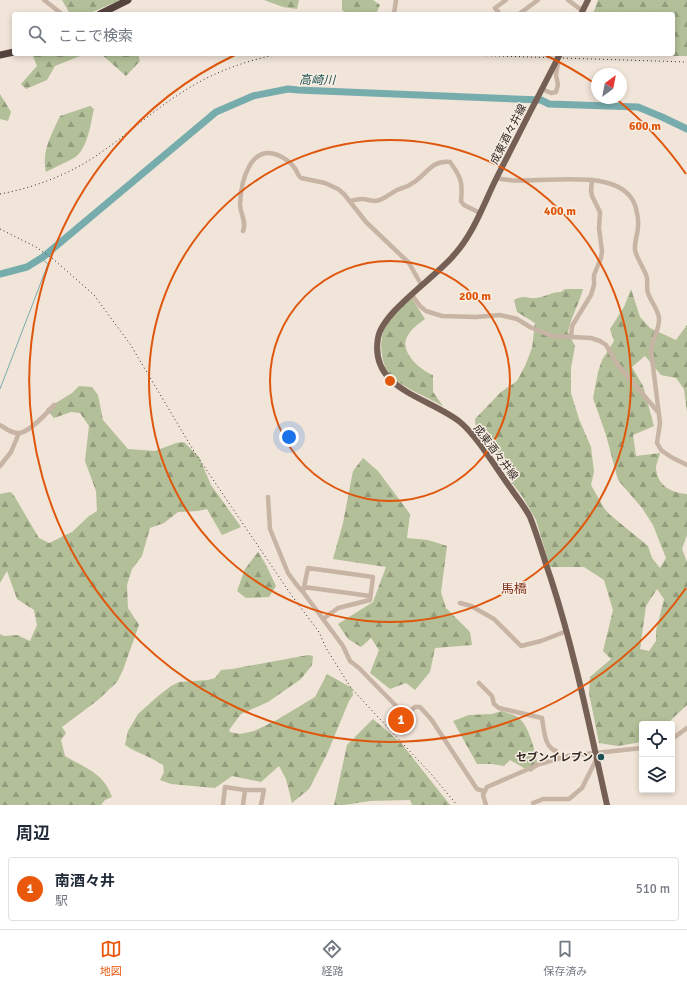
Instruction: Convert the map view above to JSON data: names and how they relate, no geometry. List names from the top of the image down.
{
  "streets": {
    "main road": ["成東酒々井線"]
  },
  "districts": ["馬橋"],
  "water": ["高崎川"],
  "places": ["セブンイレブン"],
  "north": "top right",
  "page": {
    "search": "ここで検索",
    "pins": "1",
    "heading": "周辺",
    "list": [
      {
        "mark": "1",
        "name": "南酒々井",
        "note": "駅",
        "value": "510 m"
      }
    ],
    "nav": ["地図", "経路", "保存済み"]
  },
  "rings": ["600 m", "400 m", "200 m"]
}
